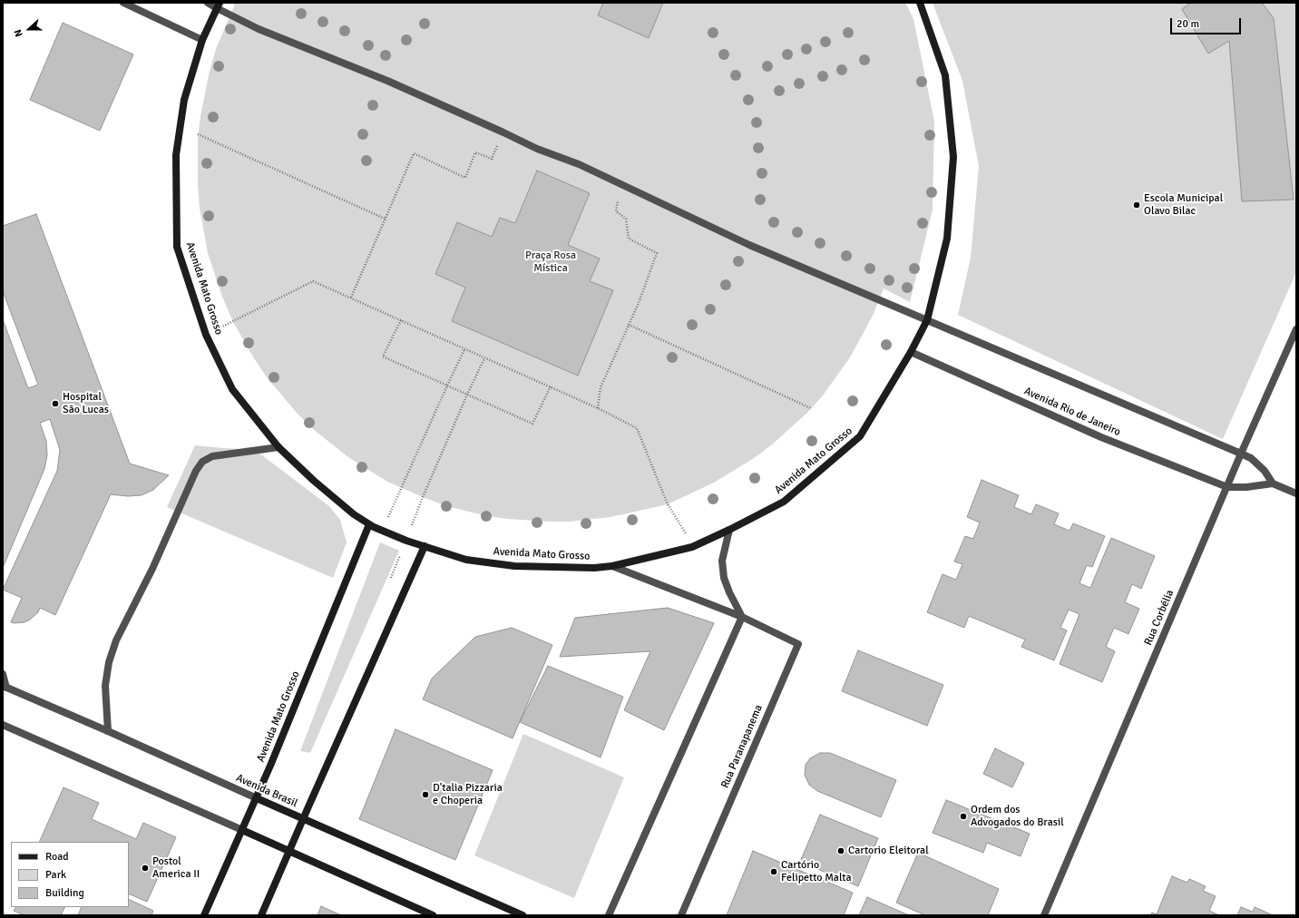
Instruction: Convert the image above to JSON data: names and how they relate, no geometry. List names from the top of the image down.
{
  "streets": {
    "main road": ["Avenida Mato Grosso", "Avenida Brasil"],
    "street": ["Avenida Rio de Janeiro", "Rua Corbélia", "Rua Paranapanema"]
  },
  "crossings": [
    ["Avenida Mato Grosso", "Avenida Rio de Janeiro"],
    ["Avenida Mato Grosso", "Rua Paranapanema"],
    ["Avenida Mato Grosso", "Avenida Brasil"],
    ["Avenida Rio de Janeiro", "Rua Corbélia"]
  ],
  "parks": ["Praça Rosa Mística"],
  "places": [
    "Escola Municipal Olavo Bilac",
    "Hospital São Lucas",
    "D'talia Pizzaria e Choperia",
    "Ordem dos Advogados do Brasil",
    "Cartorio Eleitoral",
    "Postol America II",
    "Cartório Felipetto Malta"
  ],
  "legend": ["Road", "Park", "Building"],
  "scale_bar": "20 m",
  "north": "left"
}
